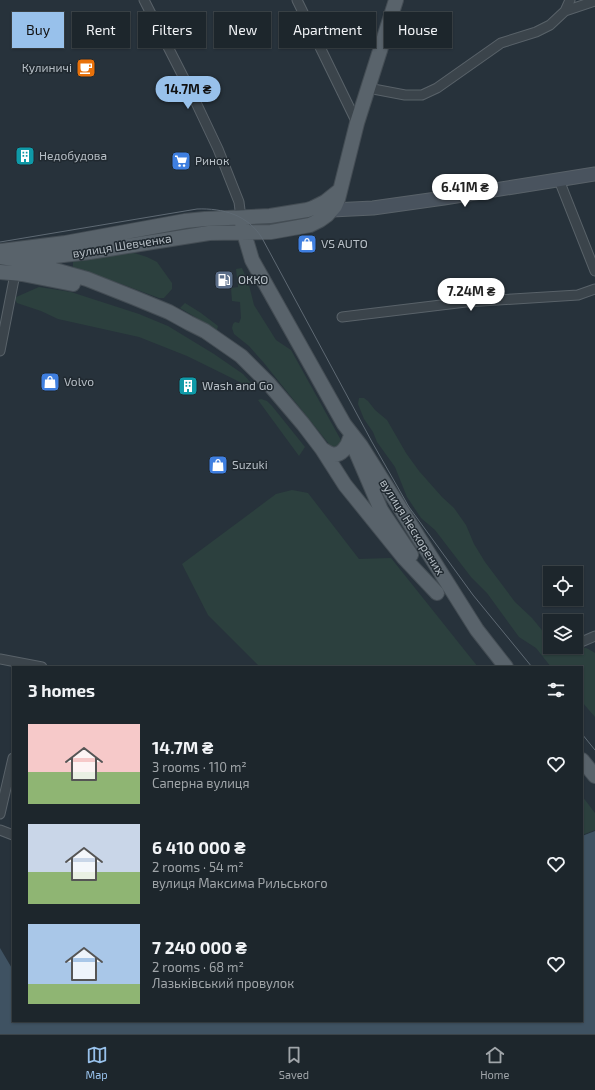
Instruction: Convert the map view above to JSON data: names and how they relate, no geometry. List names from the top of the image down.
{
  "streets": {
    "main road": ["вулиця Шевченка", "вулиця Нескорених"]
  },
  "crossings": [
    ["вулиця Шевченка", "вулиця Нескорених"]
  ],
  "places": {
    "cafe": ["Кулиничі"],
    "building": ["Недобудова", "Wash and Go"],
    "supermarket": ["Ринок"],
    "shop": ["VS AUTO", "Volvo", "Suzuki"],
    "fuel station": ["ОККО"]
  },
  "page": {
    "chip": [
      "Buy",
      "Rent",
      "Filters",
      "New",
      "Apartment",
      "House"
    ],
    "price": ["14.7M ₴", "6.41M ₴", "7.24M ₴"],
    "heading": "3 homes",
    "list": [
      {
        "name": "14.7M ₴",
        "note": "3 rooms · 110 m² · Саперна вулиця"
      },
      {
        "name": "6 410 000 ₴",
        "note": "2 rooms · 54 m² · вулиця Максима Рильського"
      },
      {
        "name": "7 240 000 ₴",
        "note": "2 rooms · 68 m² · Лазьківський провулок"
      }
    ],
    "tabs": ["Map", "Saved", "Home"]
  }
}
